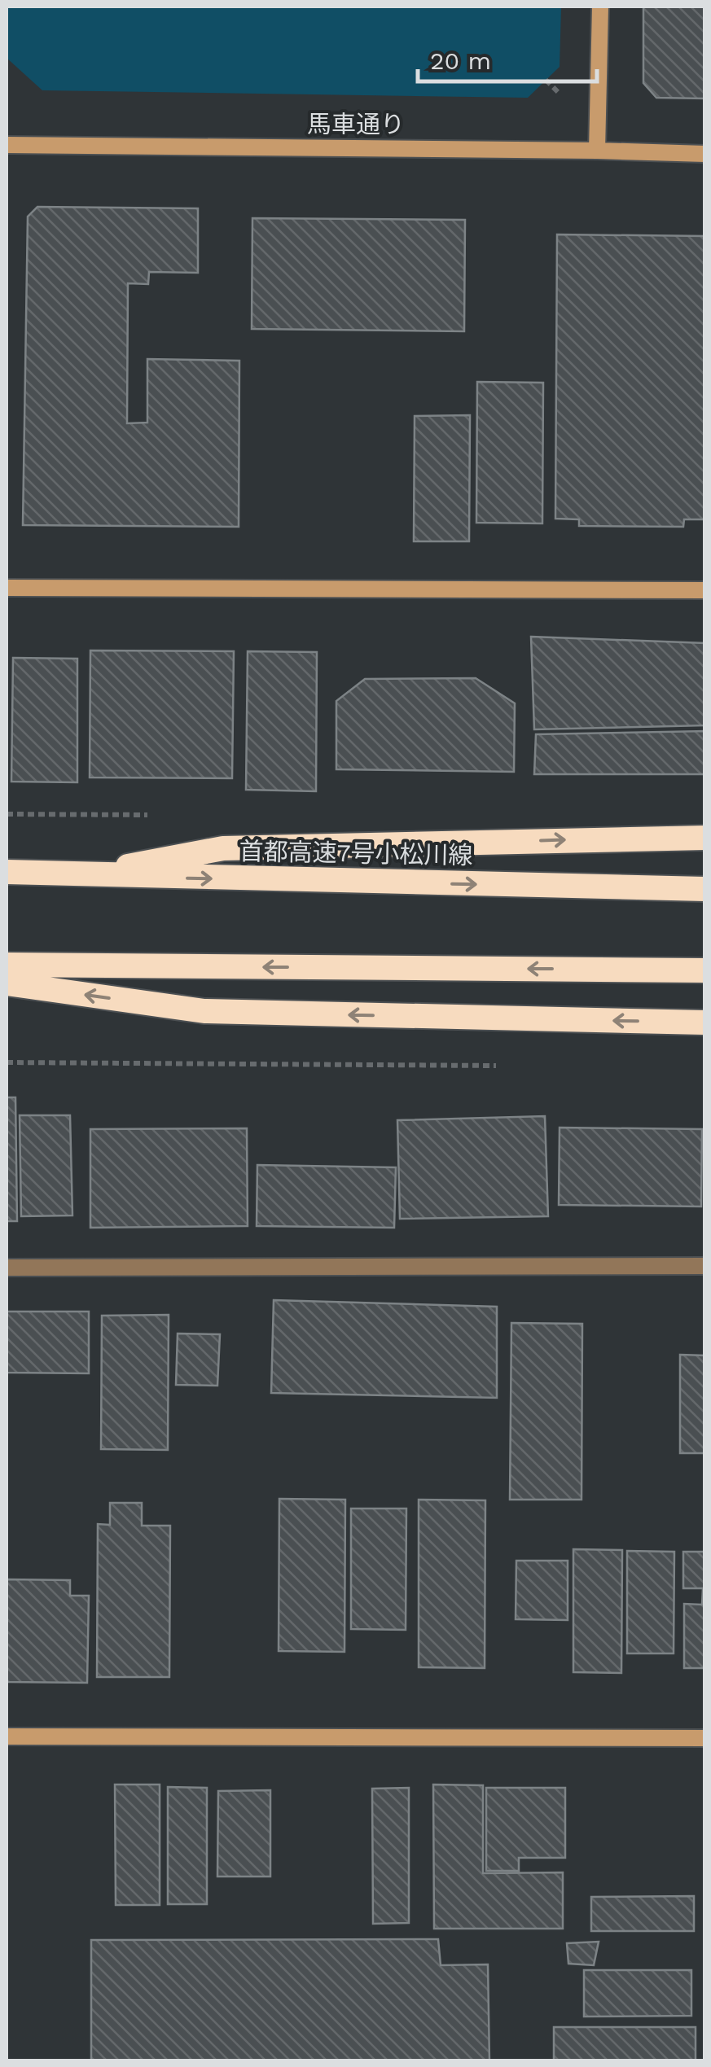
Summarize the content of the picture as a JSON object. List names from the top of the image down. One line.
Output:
{"streets":{"highway":["首都高速7号小松川線"],"street":["馬車通り"]},"scale_bar":"20 m"}
